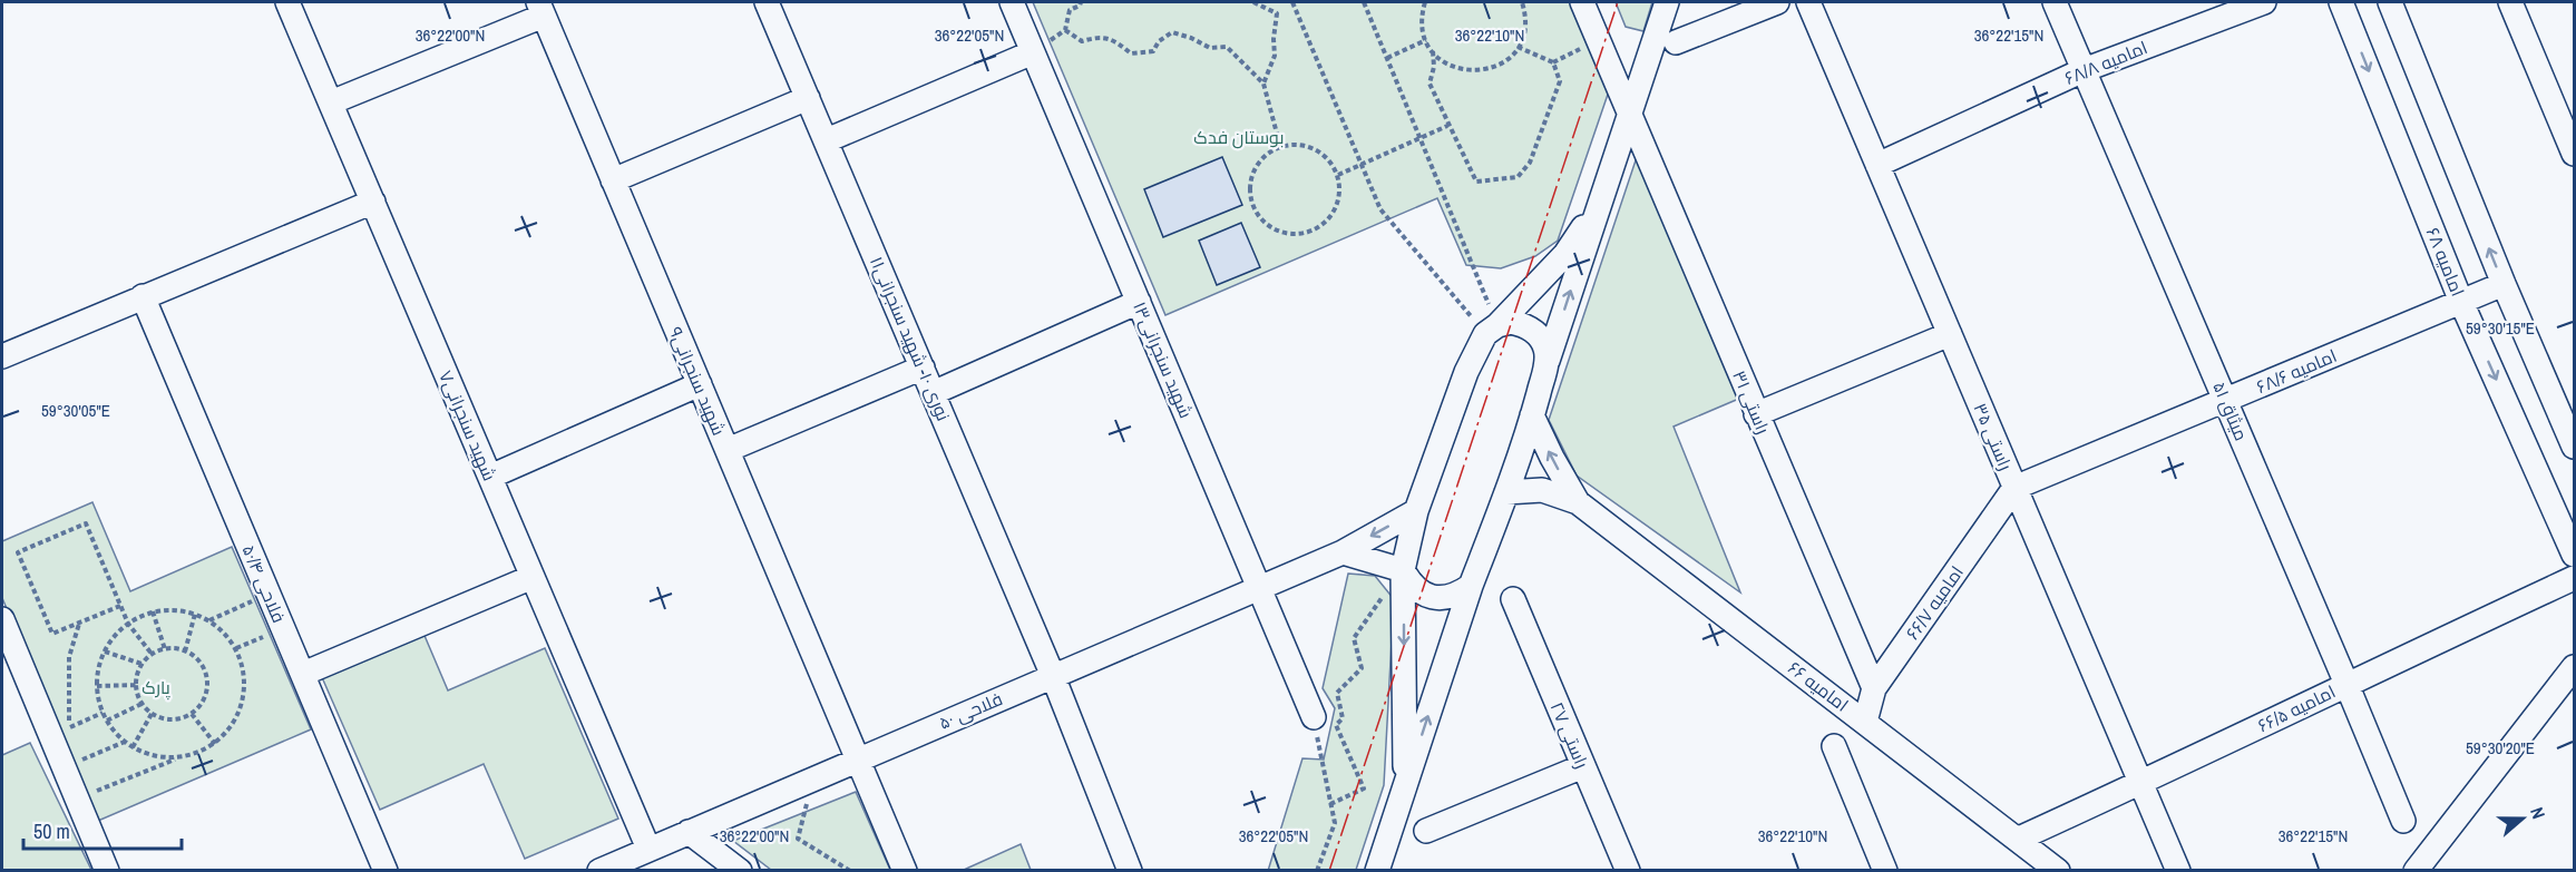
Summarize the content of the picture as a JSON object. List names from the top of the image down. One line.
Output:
{"streets":{"street":["امامیه ۶۸/۸","امامیه ۶۸","نوری ۱۰- شهید سنجرانی۱۱","شهید سنجرانی۱۳","امامیه ۶۸/۶","شهید سنجرانی۹","راستی ۳۱","میثاق ۵۱","شهید سنجرانی۷","راستی ۳۵","فلاحی ۵۰/۴","امامیه ۶۶/۷","امامیه ۶۶","امامیه ۶۶/۵","فلاحی ۵۰","راستی ۲۷"]},"crossings":[["امامیه ۶۸/۸","میثاق ۵۱"],["امامیه ۶۸/۸","راستی ۳۵"],["امامیه ۶۸","امامیه ۶۸/۶"],["نوری ۱۰- شهید سنجرانی۱۱","فلاحی ۵۰"],["شهید سنجرانی۱۳","فلاحی ۵۰"],["امامیه ۶۸/۶","میثاق ۵۱"],["امامیه ۶۸/۶","راستی ۳۵"],["امامیه ۶۸/۶","امامیه ۶۶/۷"],["شهید سنجرانی۹","فلاحی ۵۰"],["راستی ۳۱","امامیه ۶۶/۷"],["میثاق ۵۱","امامیه ۶۶/۵"],["شهید سنجرانی۷","فلاحی ۵۰"],["راستی ۳۵","امامیه ۶۶/۷"],["راستی ۳۵","امامیه ۶۶/۵"],["امامیه ۶۶/۷","امامیه ۶۶"],["امامیه ۶۶","امامیه ۶۶/۵"]],"parks":["بوستان فدک","پارک"],"scale_bar":"50 m","north":"right","coordinates":["36°22'00\"N","36°22'05\"N","36°22'10\"N","36°22'15\"N","59°30'15\"E","59°30'05\"E","59°30'20\"E"]}
